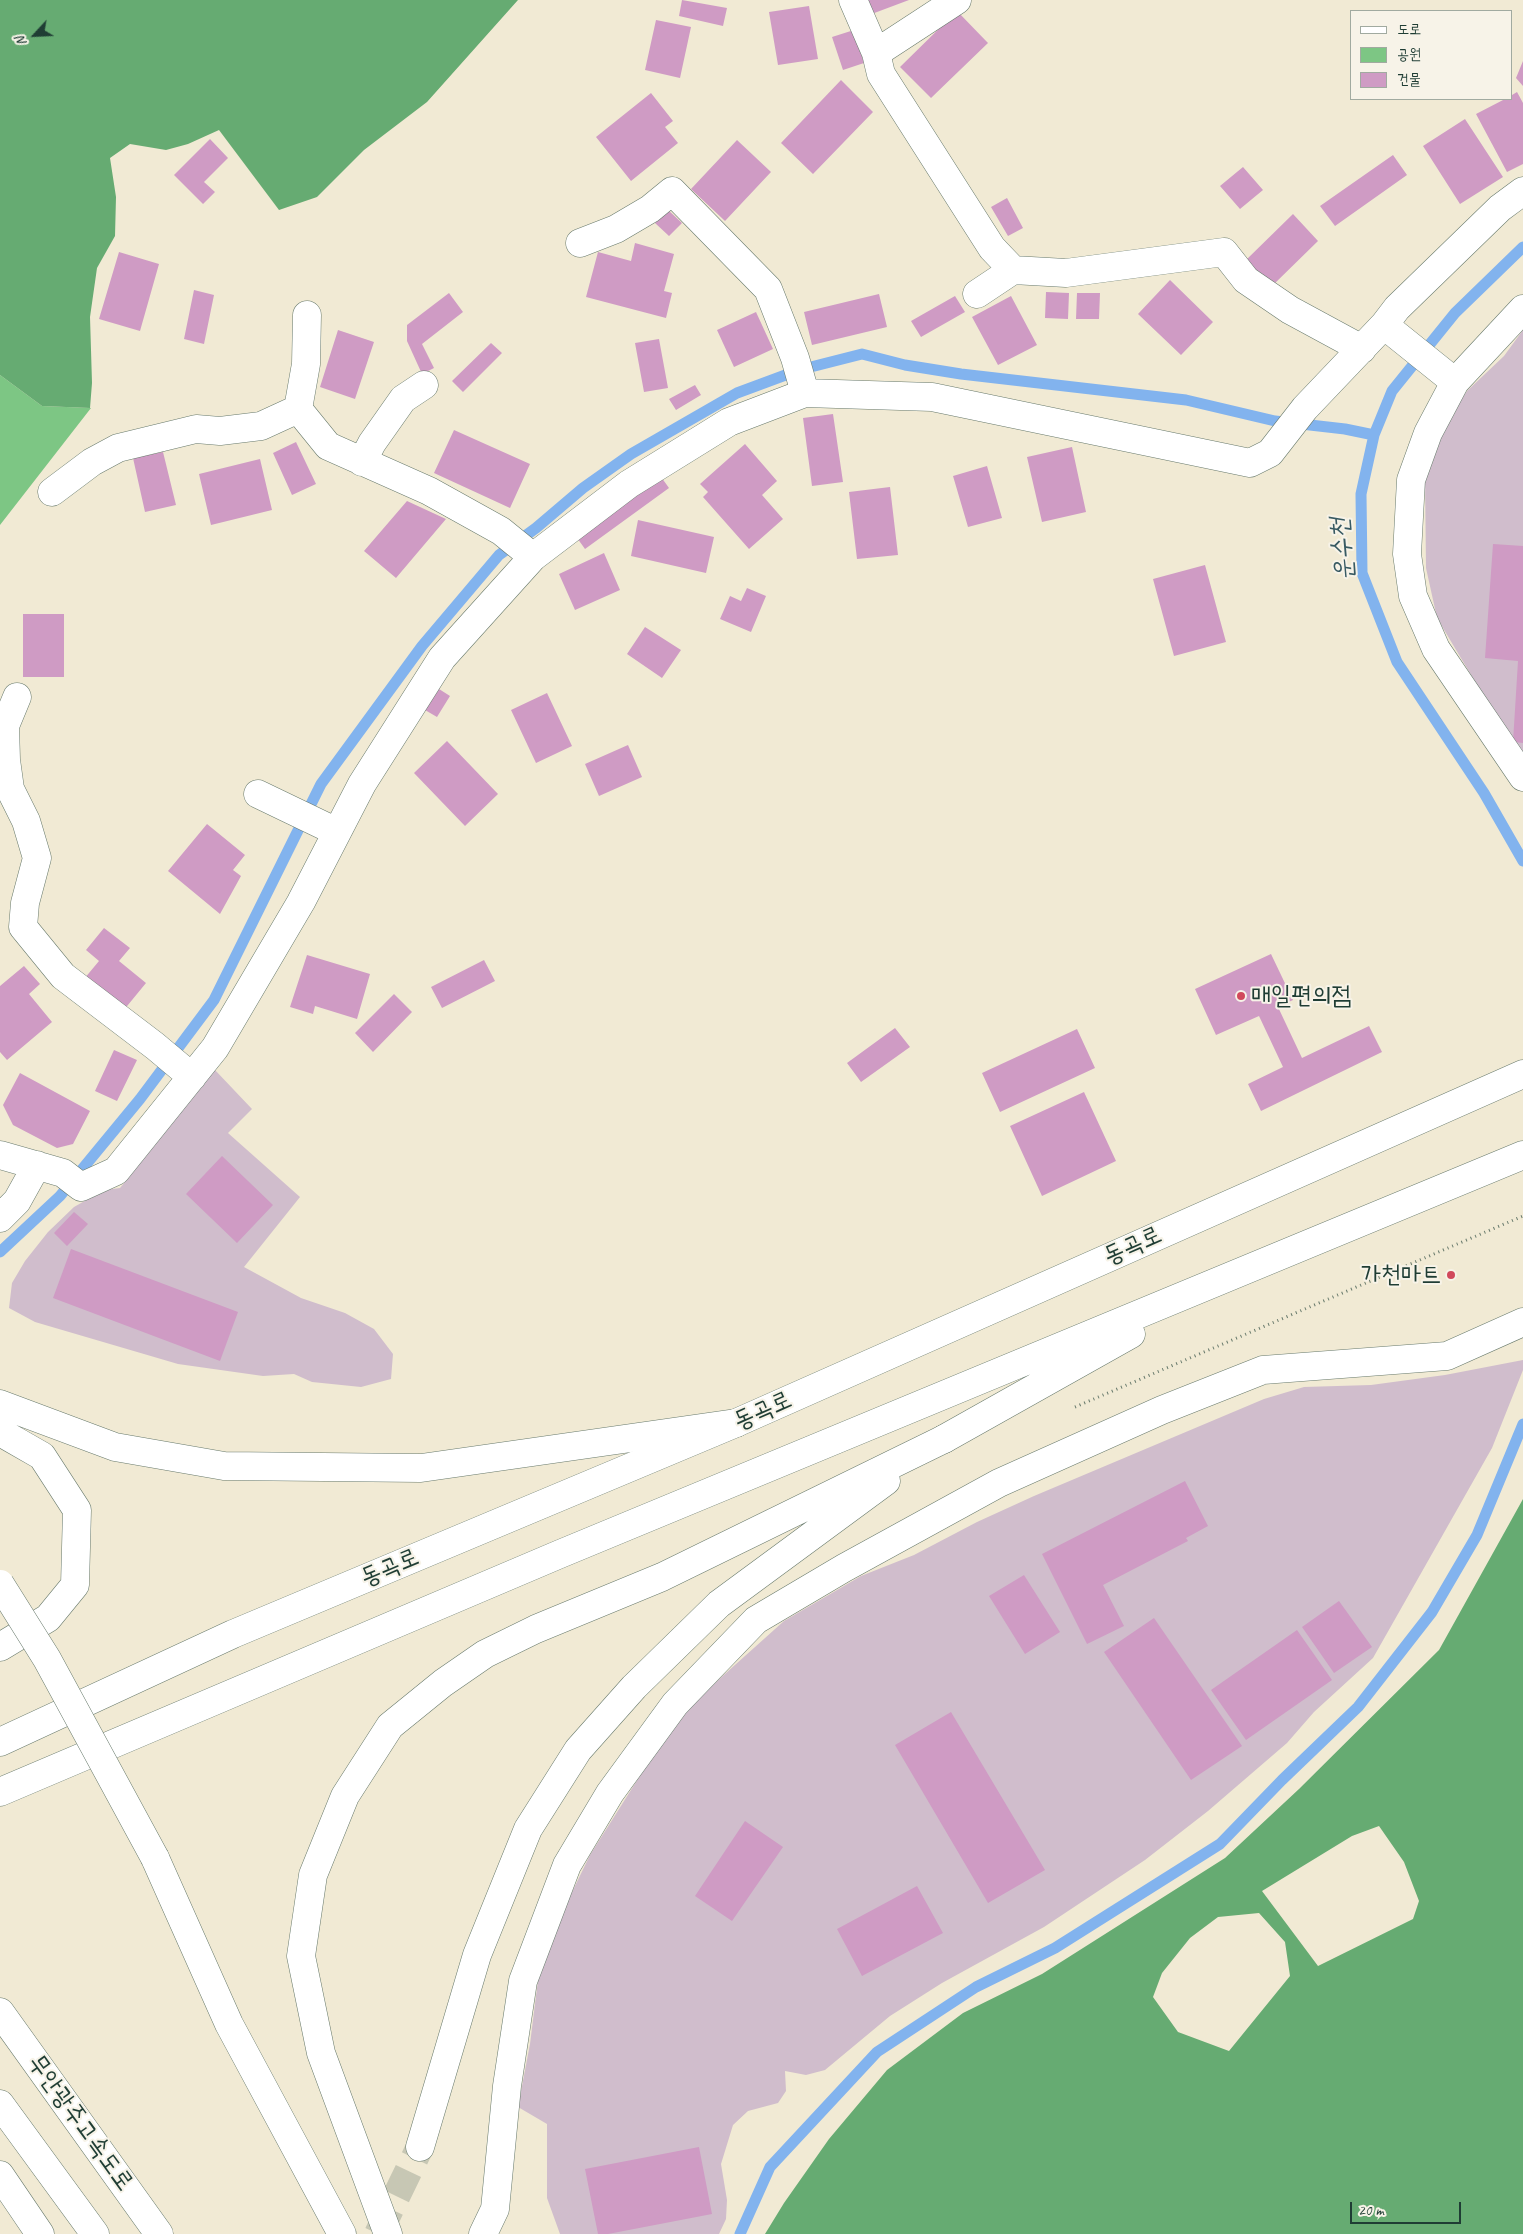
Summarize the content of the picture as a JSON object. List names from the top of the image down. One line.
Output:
{"streets":{"main road":["동곡로","무안광주고속도로"]},"water":["운수천"],"places":["매일편의점","가천마트"],"legend":["도로","공원","건물"],"scale_bar":"20 m","north":"bottom left"}
